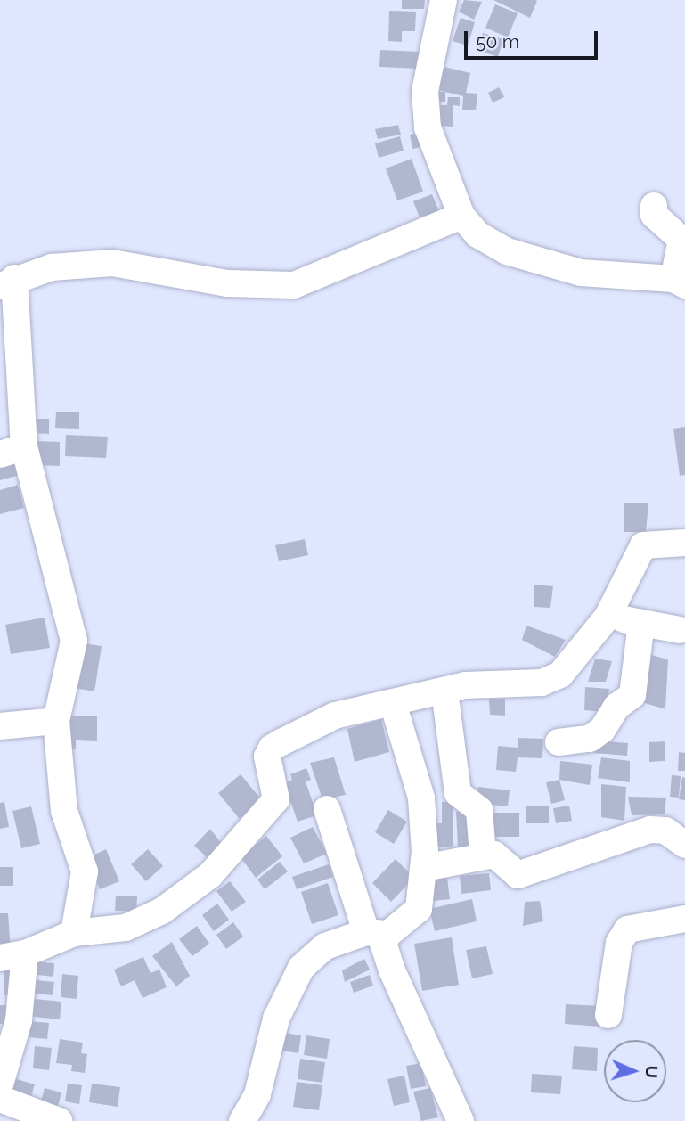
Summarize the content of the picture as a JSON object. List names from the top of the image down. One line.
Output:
{"scale_bar":"50 m","north":"right"}
